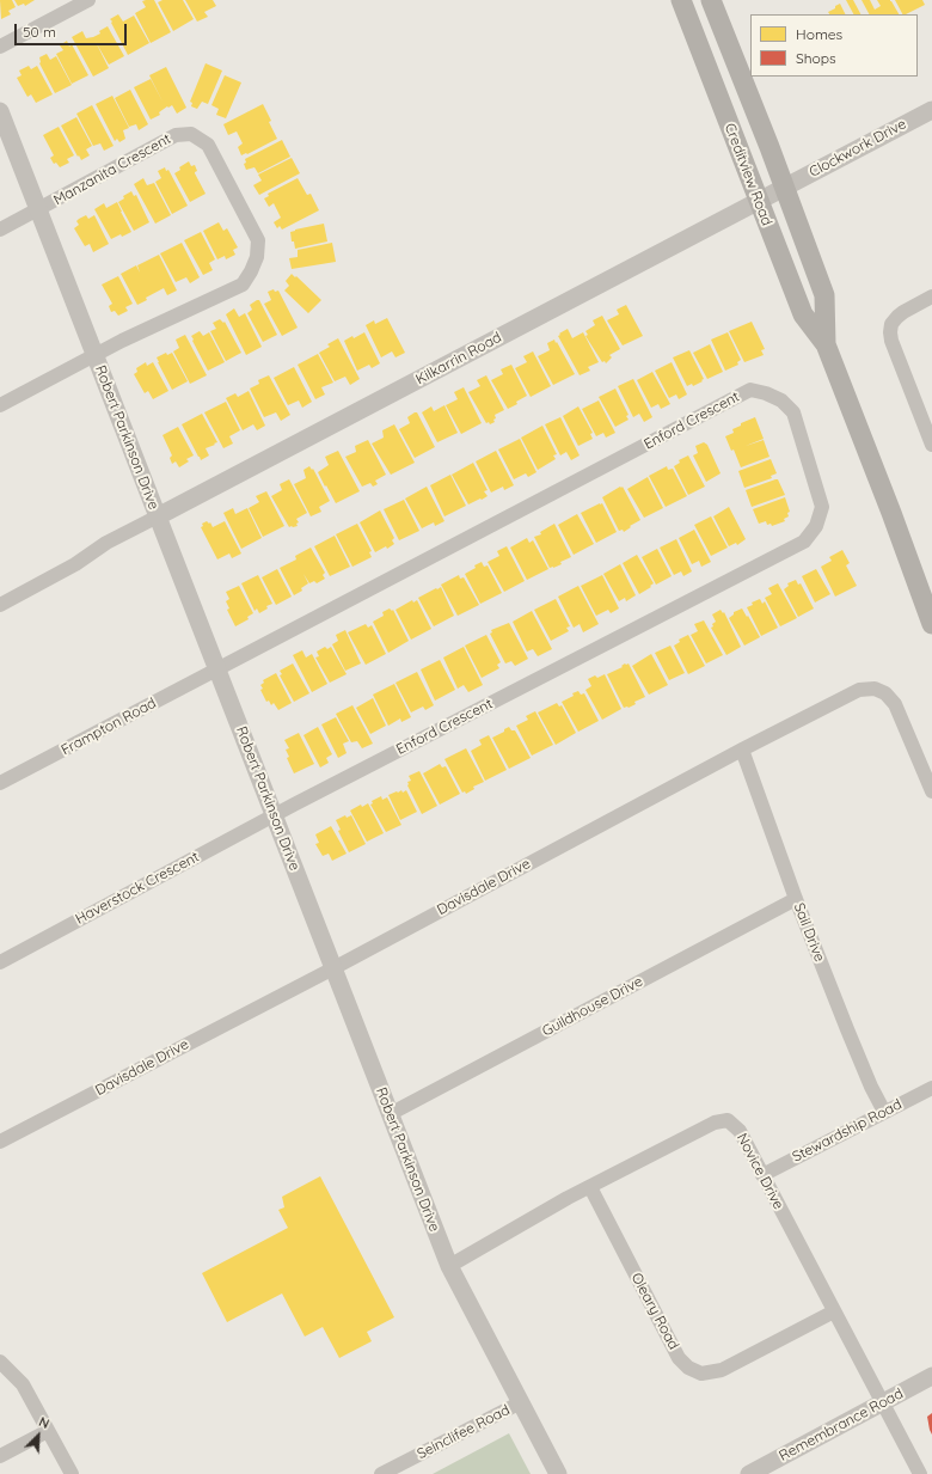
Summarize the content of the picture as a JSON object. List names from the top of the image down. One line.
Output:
{"streets":{"main road":["Creditview Road"],"street":["Clockwork Drive","Manzanita Crescent","Kilkarrin Road","Enford Crescent","Robert Parkinson Drive","Frampton Road","Davisdale Drive","Haverstock Crescent","Sail Drive","Guildhouse Drive","Stewardship Road","Novice Drive","Oleary Road","Remembrance Road","Seinclifee Road"]},"crossings":[["Clockwork Drive","Creditview Road"],["Clockwork Drive","Kilkarrin Road"],["Manzanita Crescent","Robert Parkinson Drive"],["Creditview Road","Kilkarrin Road"],["Kilkarrin Road","Robert Parkinson Drive"],["Enford Crescent","Robert Parkinson Drive"],["Enford Crescent","Frampton Road"],["Enford Crescent","Haverstock Crescent"],["Robert Parkinson Drive","Frampton Road"],["Robert Parkinson Drive","Davisdale Drive"],["Robert Parkinson Drive","Haverstock Crescent"],["Robert Parkinson Drive","Guildhouse Drive"],["Robert Parkinson Drive","Novice Drive"],["Robert Parkinson Drive","Seinclifee Road"],["Davisdale Drive","Sail Drive"],["Sail Drive","Guildhouse Drive"],["Sail Drive","Stewardship Road"],["Stewardship Road","Novice Drive"],["Novice Drive","Oleary Road"],["Novice Drive","Remembrance Road"]],"legend":["Homes","Shops"],"scale_bar":"50 m","north":"top right"}
